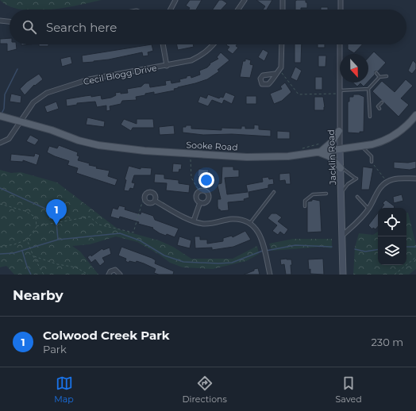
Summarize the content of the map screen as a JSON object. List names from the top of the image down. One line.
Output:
{"streets":{"main road":["Sooke Road","Jacklin Road"],"street":["Cecil Blogg Drive"]},"crossings":[["Cecil Blogg Drive","Sooke Road"],["Sooke Road","Jacklin Road"]],"north":"bottom","page":{"search":"Search here","pins":"1","heading":"Nearby","list":[{"mark":"1","name":"Colwood Creek Park","note":"Park","value":"230 m"}],"nav":["Map","Directions","Saved"]}}
